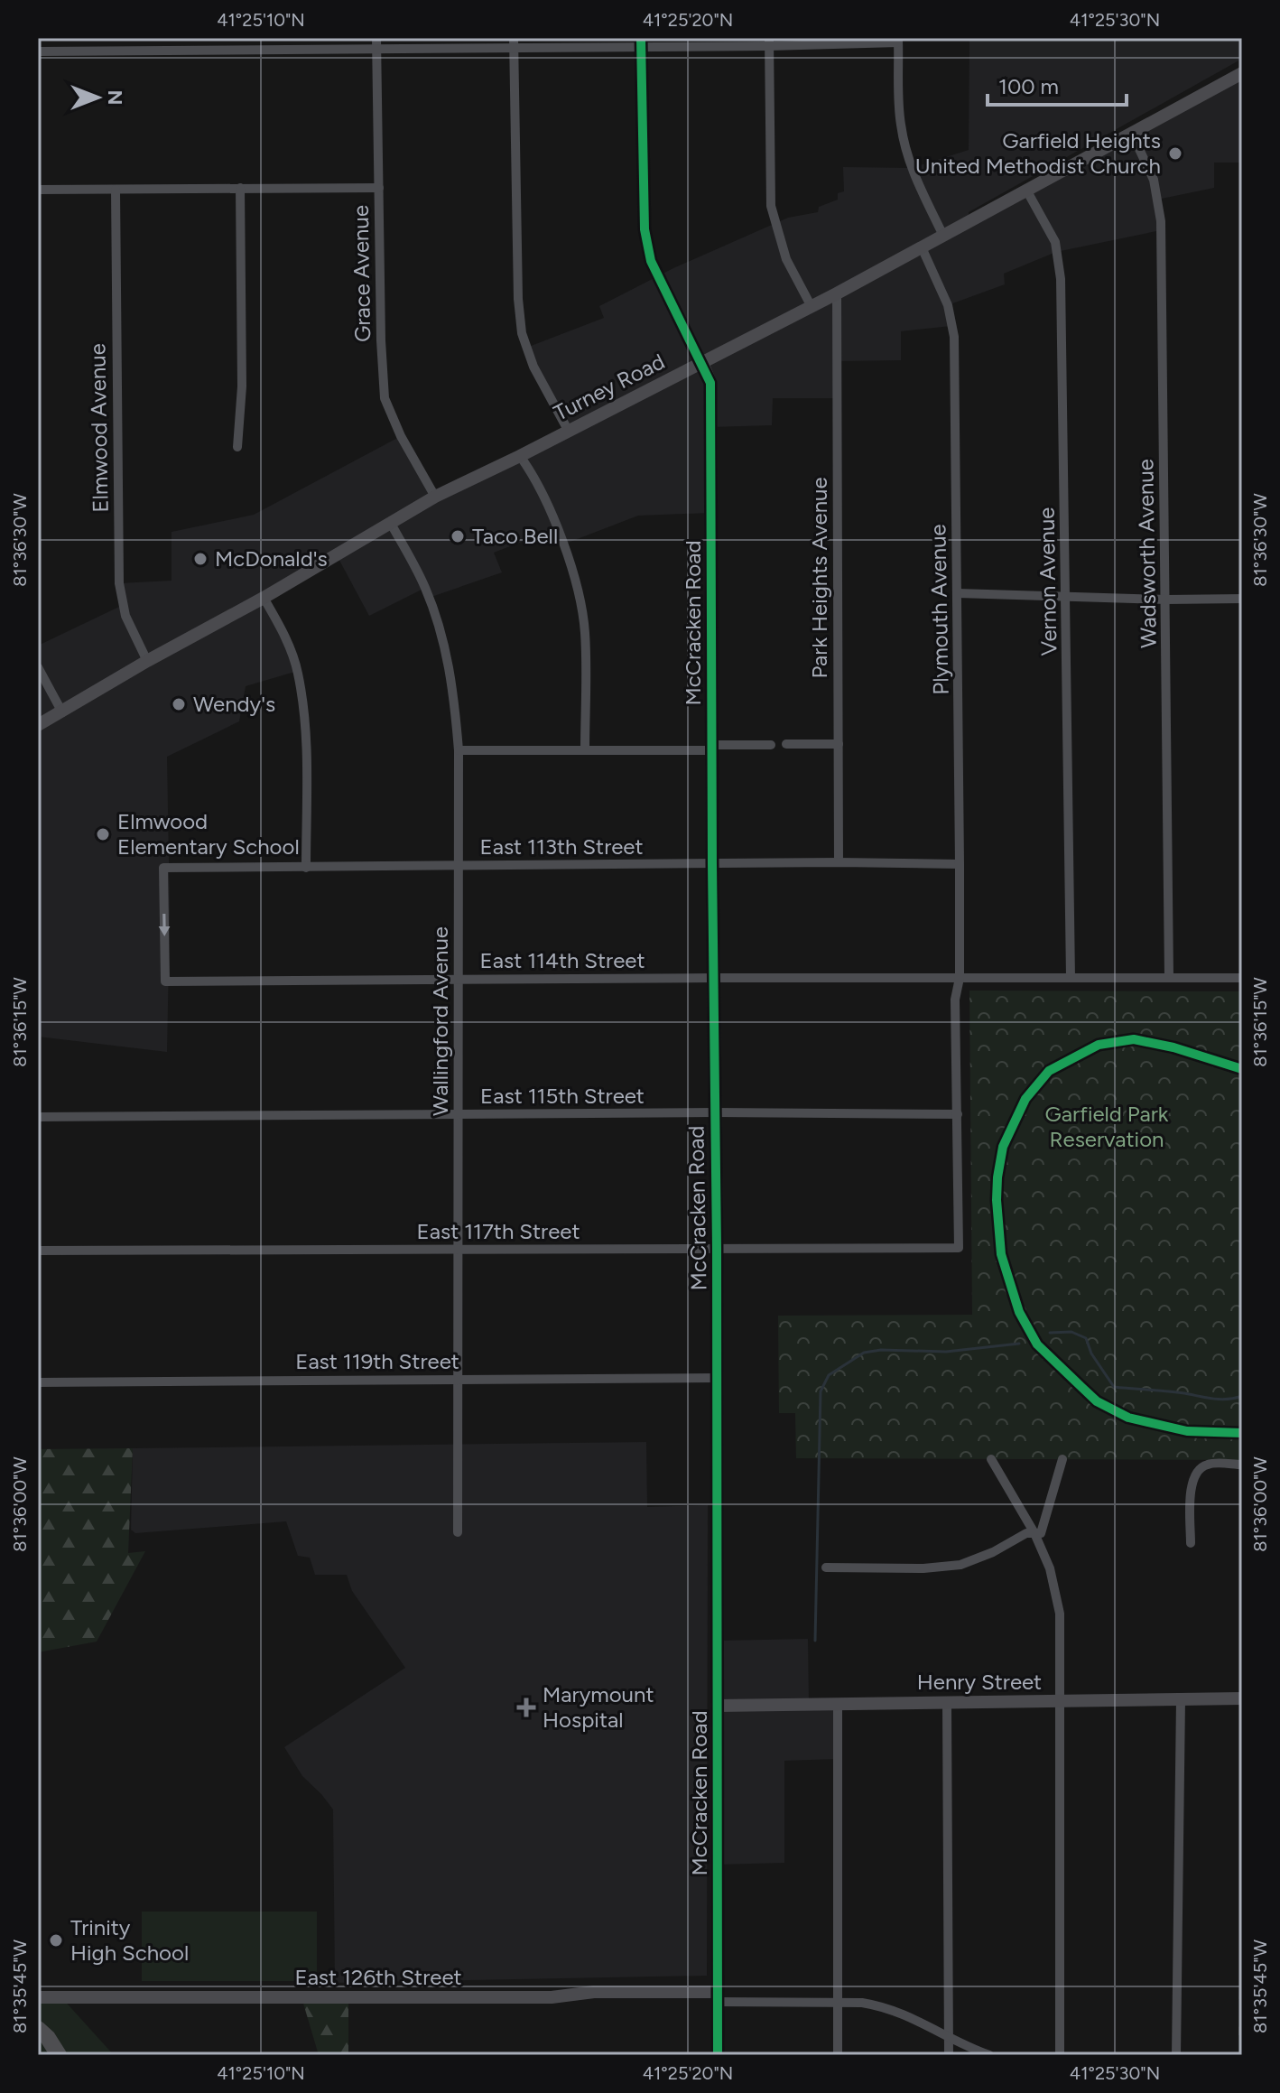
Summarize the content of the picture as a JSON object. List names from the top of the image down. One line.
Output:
{"streets":{"street":["Grace Avenue","Turney Road","Elmwood Avenue","Wadsworth Avenue","Park Heights Avenue","Vernon Avenue","Plymouth Avenue","McCracken Road","East 113th Street","East 114th Street","Wallingford Avenue","East 115th Street","East 117th Street","East 119th Street","Henry Street","East 126th Street"]},"crossings":[["Grace Avenue","Turney Road"],["Turney Road","Elmwood Avenue"],["Turney Road","Wadsworth Avenue"],["Turney Road","Park Heights Avenue"],["Turney Road","Vernon Avenue"],["Turney Road","Plymouth Avenue"],["Turney Road","McCracken Road"],["Turney Road","Wallingford Avenue"],["Wadsworth Avenue","East 114th Street"],["Park Heights Avenue","East 113th Street"],["Vernon Avenue","East 114th Street"],["Plymouth Avenue","East 113th Street"],["Plymouth Avenue","East 114th Street"],["Plymouth Avenue","East 115th Street"],["Plymouth Avenue","East 117th Street"],["McCracken Road","East 113th Street"],["McCracken Road","East 114th Street"],["McCracken Road","East 115th Street"],["McCracken Road","East 117th Street"],["McCracken Road","East 119th Street"],["McCracken Road","Henry Street"],["McCracken Road","East 126th Street"],["East 113th Street","East 114th Street"],["East 113th Street","Wallingford Avenue"],["East 114th Street","Wallingford Avenue"],["Wallingford Avenue","East 115th Street"],["Wallingford Avenue","East 117th Street"],["Wallingford Avenue","East 119th Street"]],"parks":["Garfield Park Reservation"],"places":{"other":["Garfield Heights United Methodist Church","Taco Bell","McDonald's","Wendy's","Elmwood Elementary School","Trinity High School"],"health":["Marymount Hospital"]},"scale_bar":"100 m","north":"right","coordinates":["41°25'10\"N","41°25'20\"N","41°25'30\"N","81°36'30\"W","81°36'15\"W","81°36'00\"W","81°35'45\"W"]}
